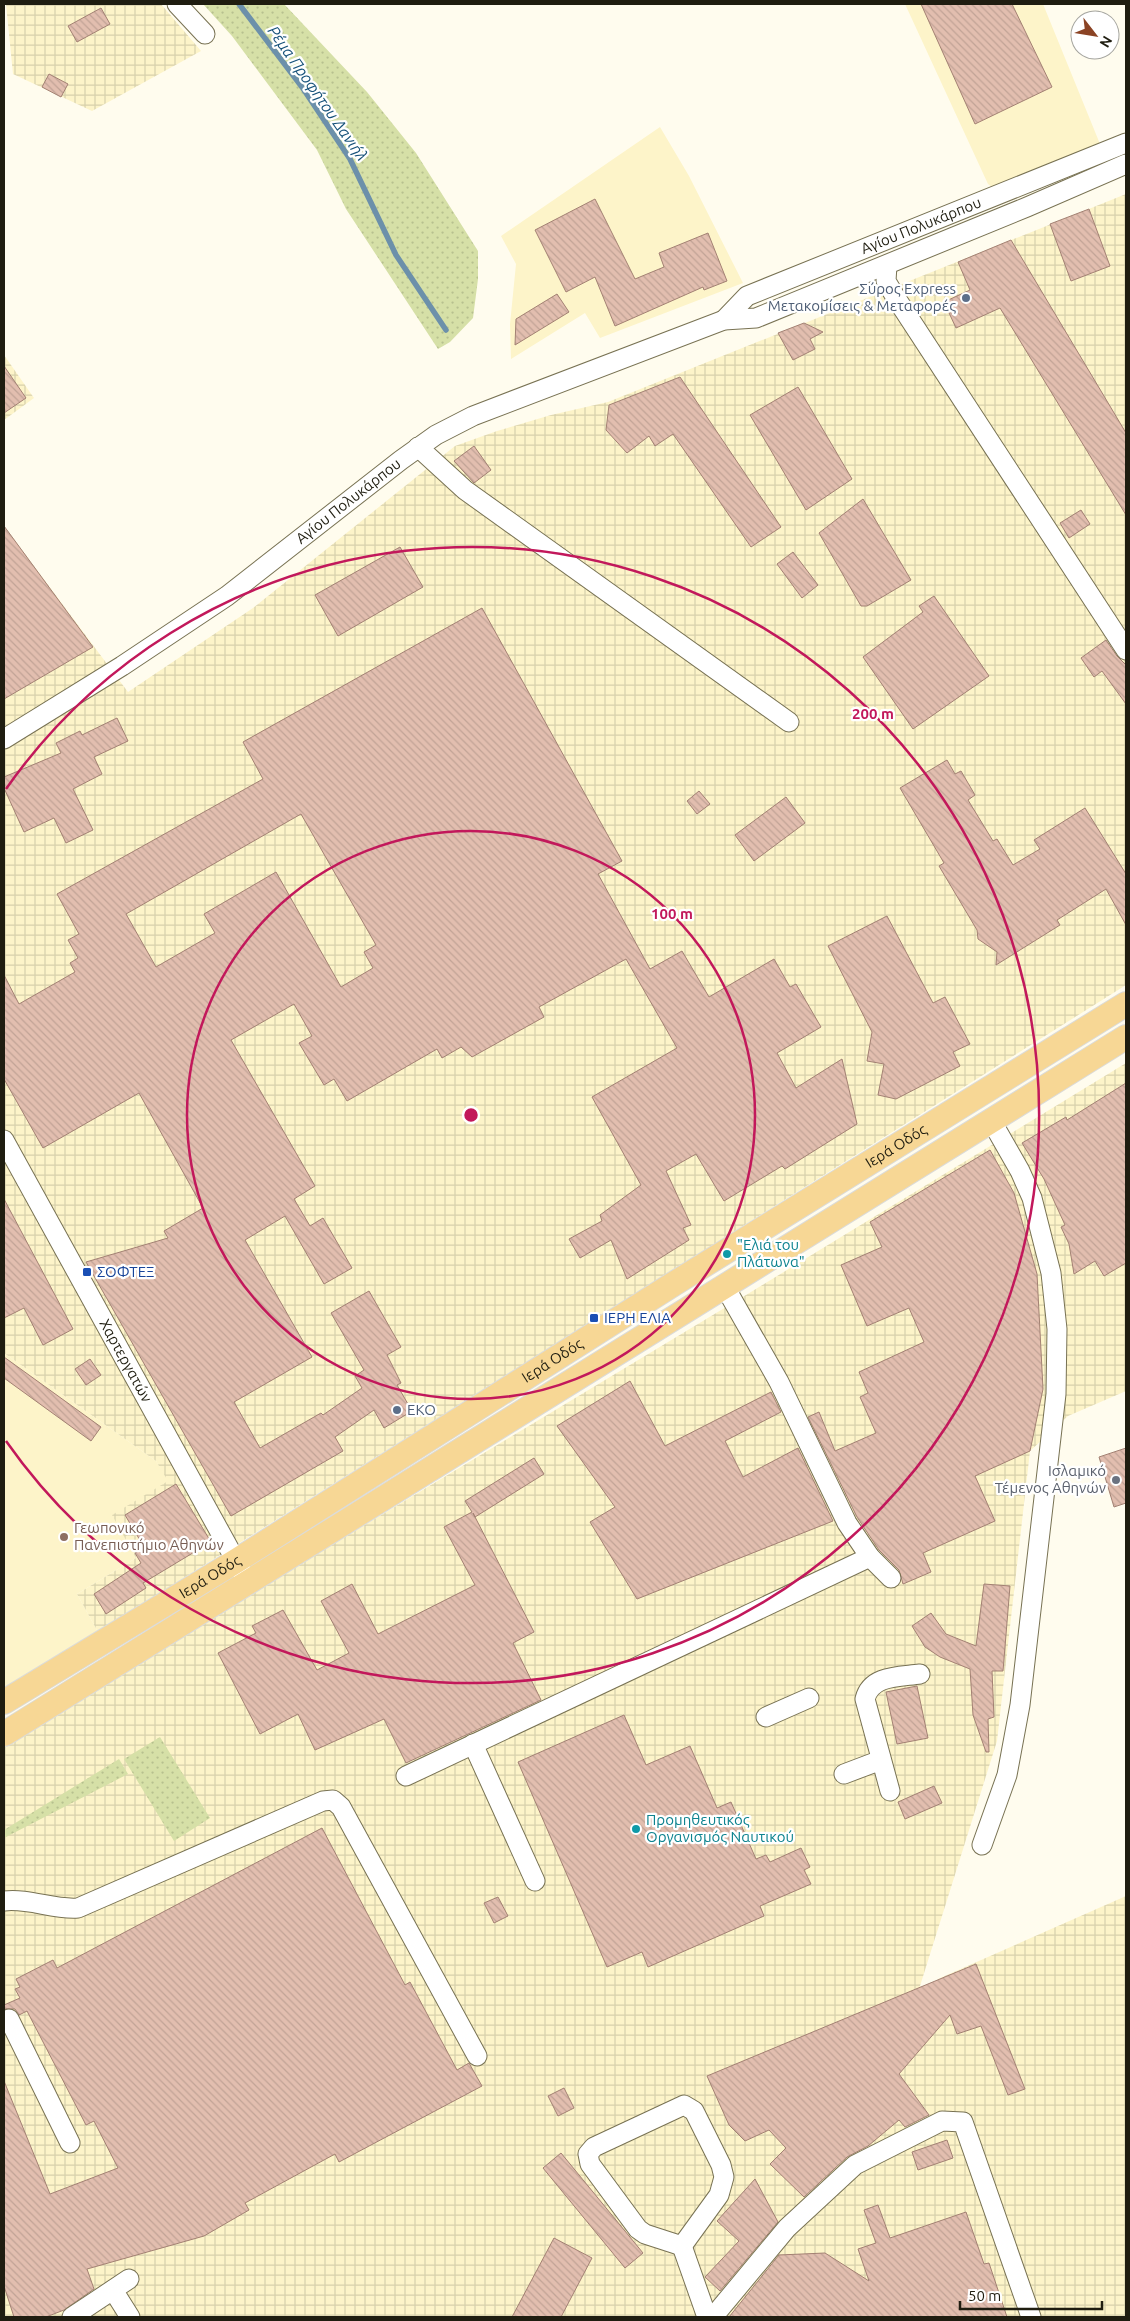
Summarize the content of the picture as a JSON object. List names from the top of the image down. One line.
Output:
{"streets":{"main road":["Ιερά Οδός"],"street":["Αγίου Πολυκάρπου","Χαρτεργατών"]},"crossings":[["Ιερά Οδός","Χαρτεργατών"]],"water":["Ρέμα Προφήτου Δανιήλ"],"places":{"other":["Σύρος Express Μετακομίσεις & Μεταφορές","\"Ελιά του Πλάτωνα\"","EKO","Ισλαμικό Τέμενος Αθηνών","Γεωπονικό Πανεπιστήμιο Αθηνών","Προμηθευτικός Οργανισμός Ναυτικού"],"transit":["ΣΟΦΤΕΞ","ΙΕΡΗ ΕΛΙΑ"]},"scale_bar":"50 m","north":"bottom right","rings":["200 m","100 m"]}
